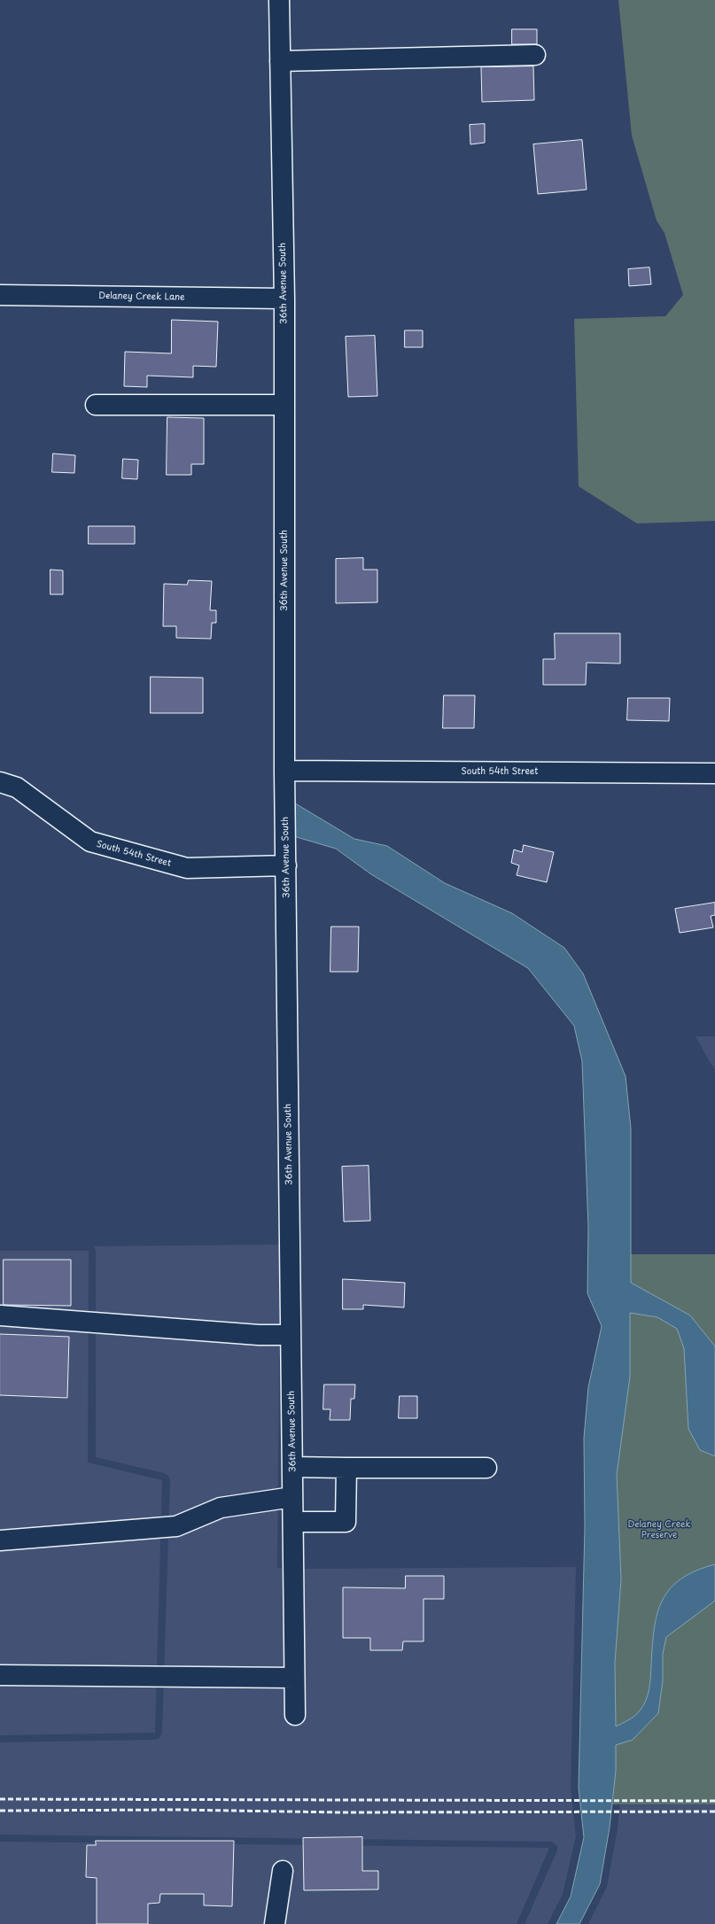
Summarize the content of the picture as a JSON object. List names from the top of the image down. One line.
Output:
{"streets":{"street":["36th Avenue South","Delaney Creek Lane","South 54th Street"]},"crossings":[["36th Avenue South","Delaney Creek Lane"],["36th Avenue South","South 54th Street"]],"parks":["Delaney Creek Preserve"]}
